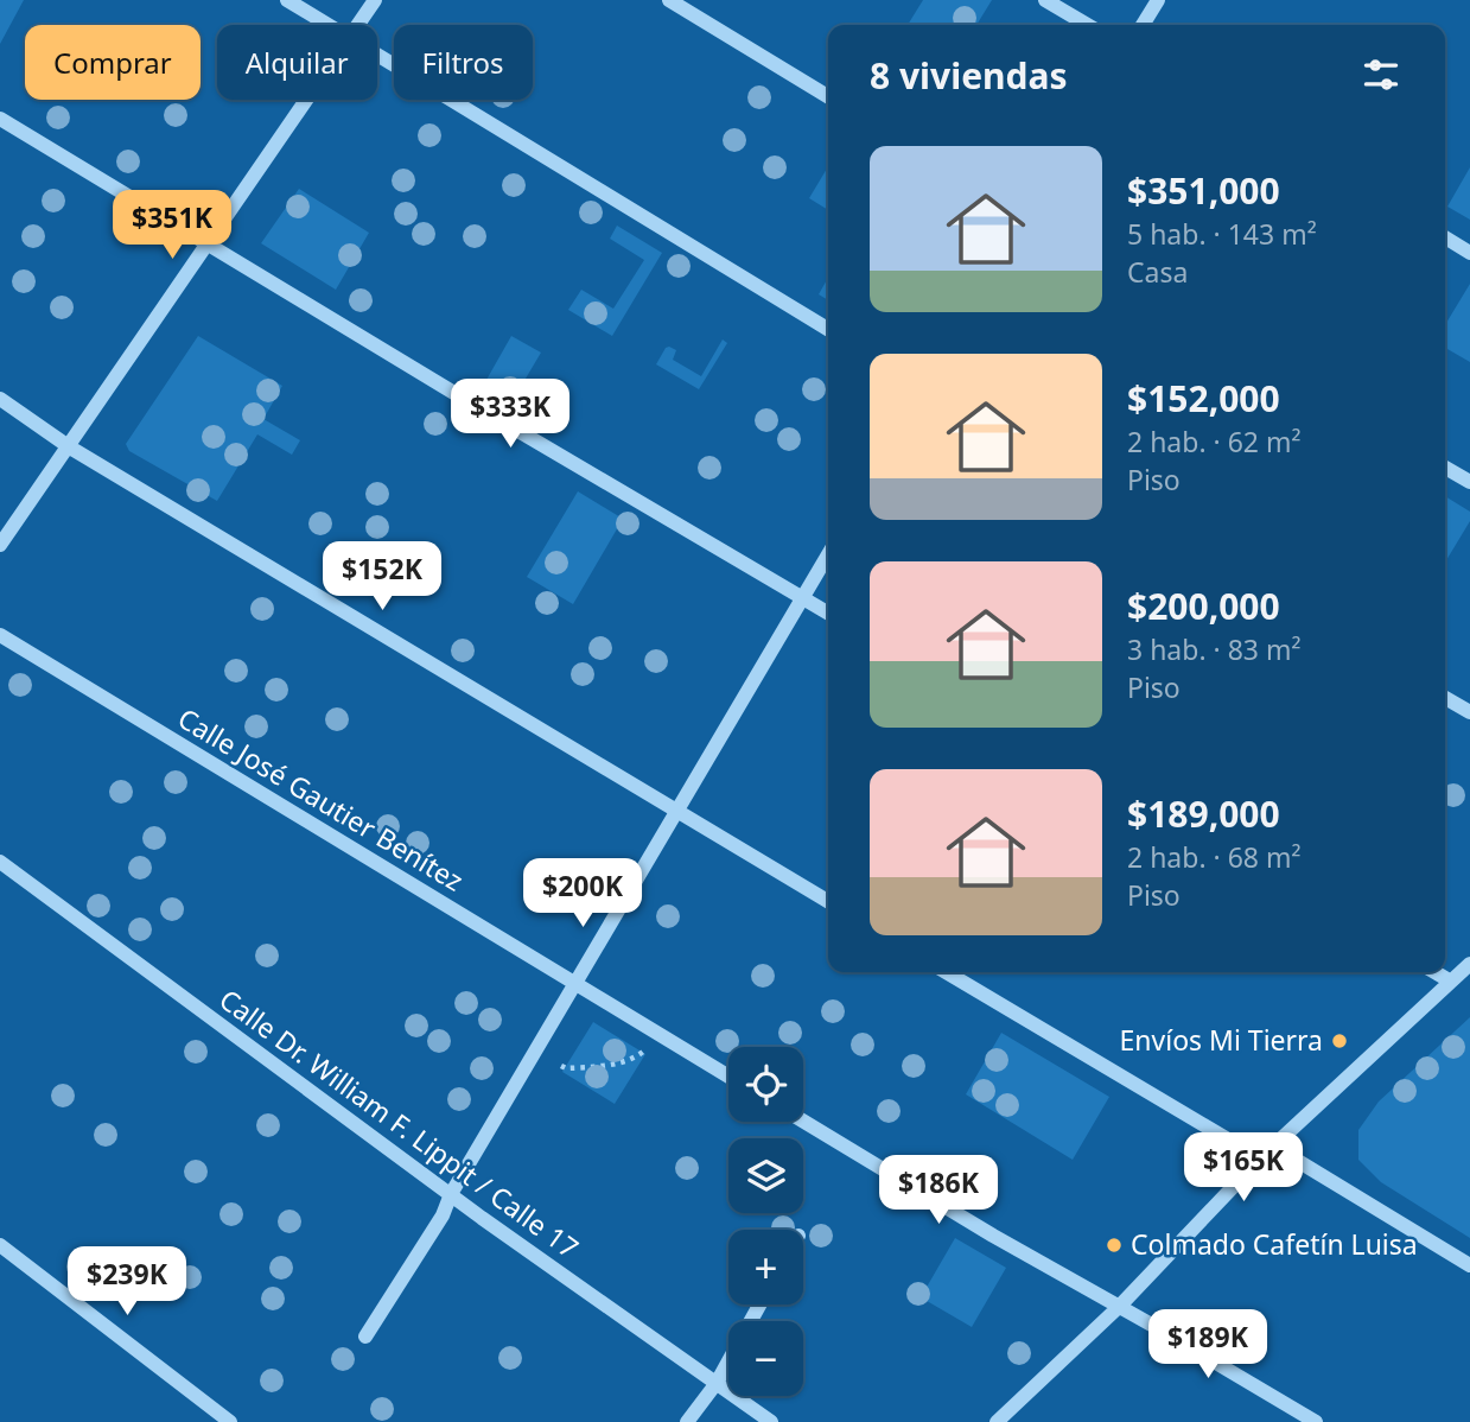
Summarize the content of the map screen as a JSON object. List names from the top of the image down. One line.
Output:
{"streets":{"street":["Calle José Gautier Benítez","Calle Dr. William F. Lippit / Calle 17"]},"places":["Envíos Mi Tierra","Colmado Cafetín Luisa"],"page":{"chip":["Comprar","Alquilar","Filtros"],"heading":"8 viviendas","list":[{"name":"$351,000","note":"5 hab. · 143 m² · Casa"},{"name":"$152,000","note":"2 hab. · 62 m² · Piso"},{"name":"$200,000","note":"3 hab. · 83 m² · Piso"},{"name":"$189,000","note":"2 hab. · 68 m² · Piso"}],"price":["$351K","$333K","$152K","$200K","$165K","$186K","$239K","$189K"],"map_buttons":["+","−"]}}
